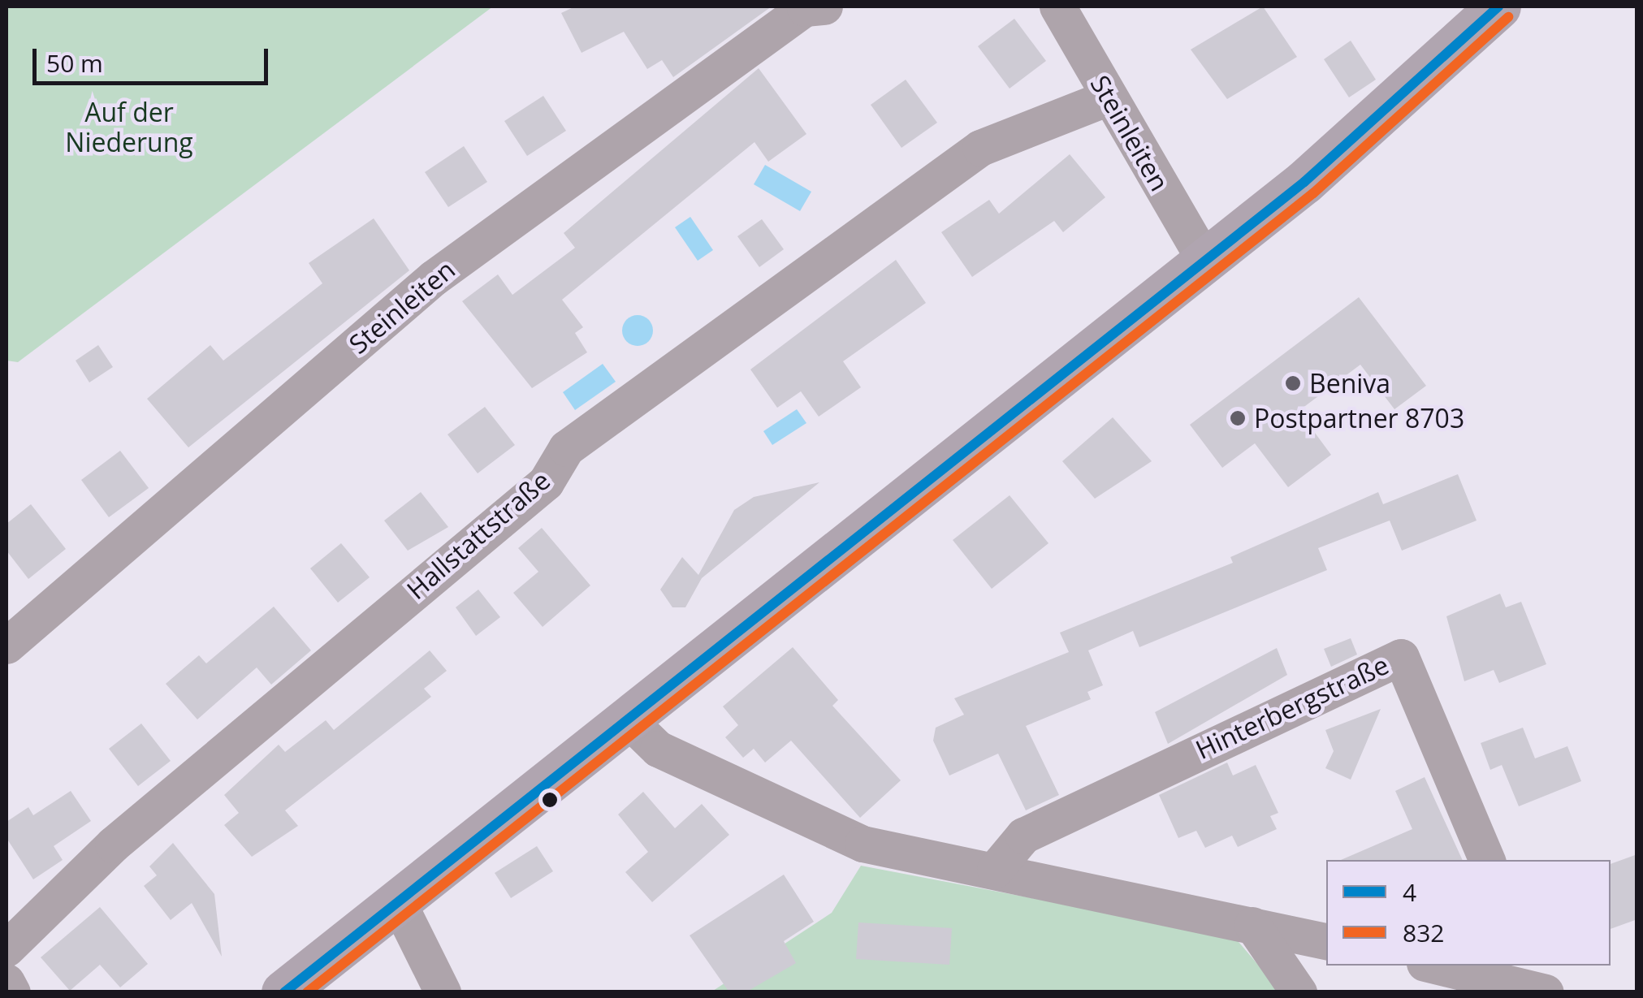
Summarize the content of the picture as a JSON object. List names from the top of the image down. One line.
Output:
{"streets":{"street":["Steinleiten","Hallstattstraße","Hinterbergstraße"]},"crossings":[["Steinleiten","Hallstattstraße"]],"parks":["Auf der Niederung"],"places":["Beniva","Postpartner 8703"],"lines":["transit line 4","transit line 832"],"legend":["4","832"],"scale_bar":"50 m"}
